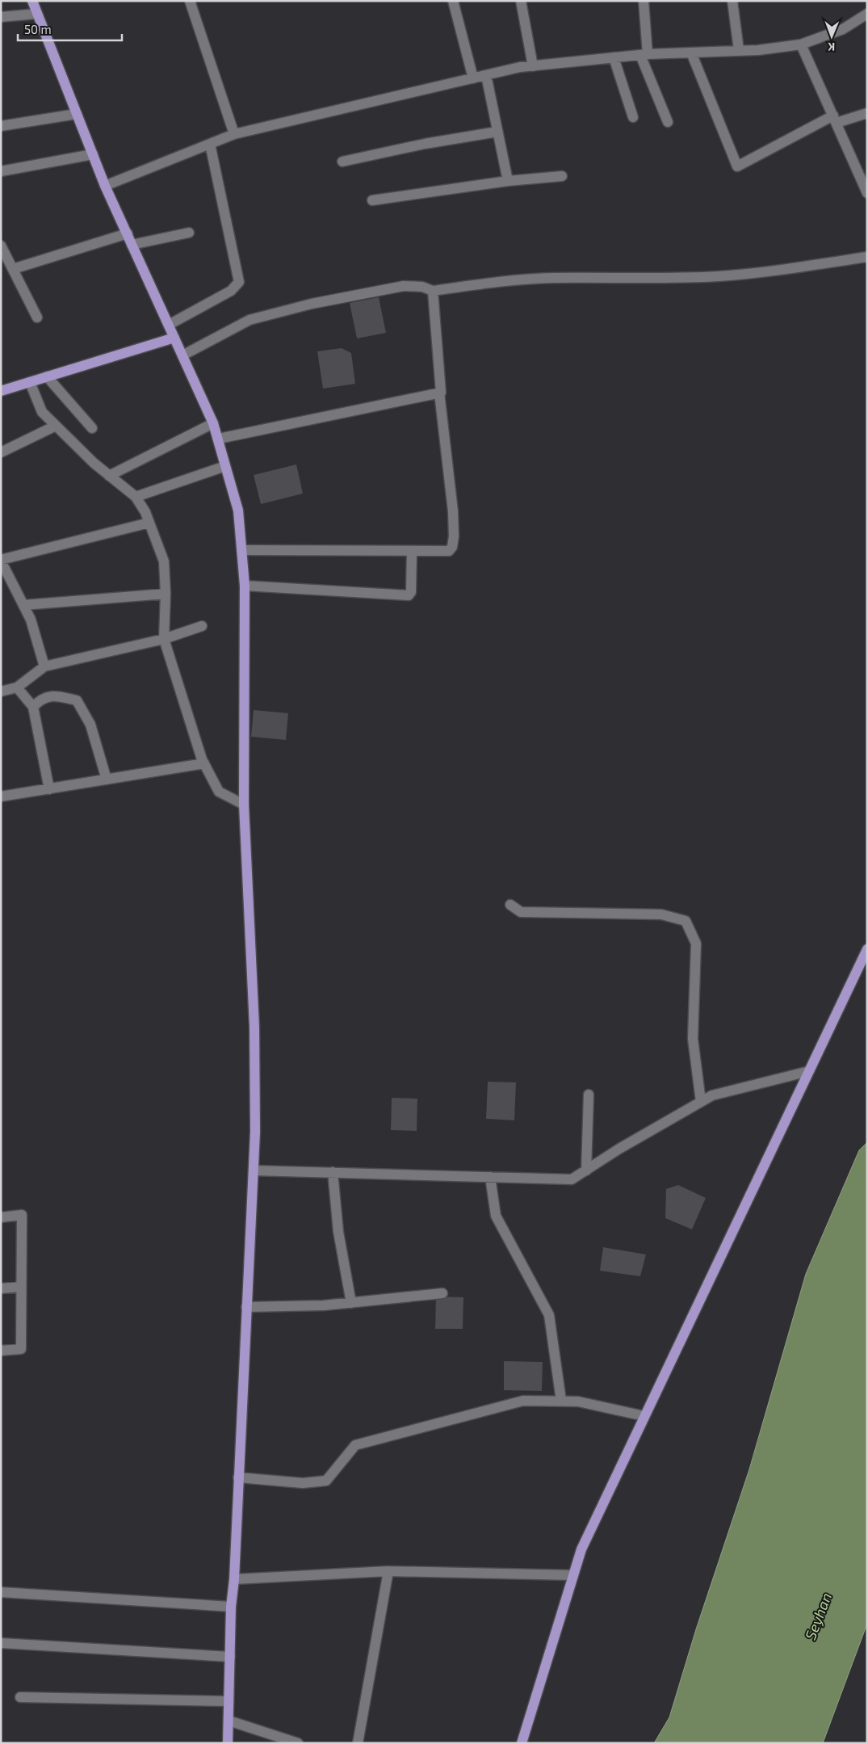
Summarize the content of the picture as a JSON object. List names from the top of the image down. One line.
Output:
{"water":["Seyhan"],"scale_bar":"50 m","north":"bottom"}
